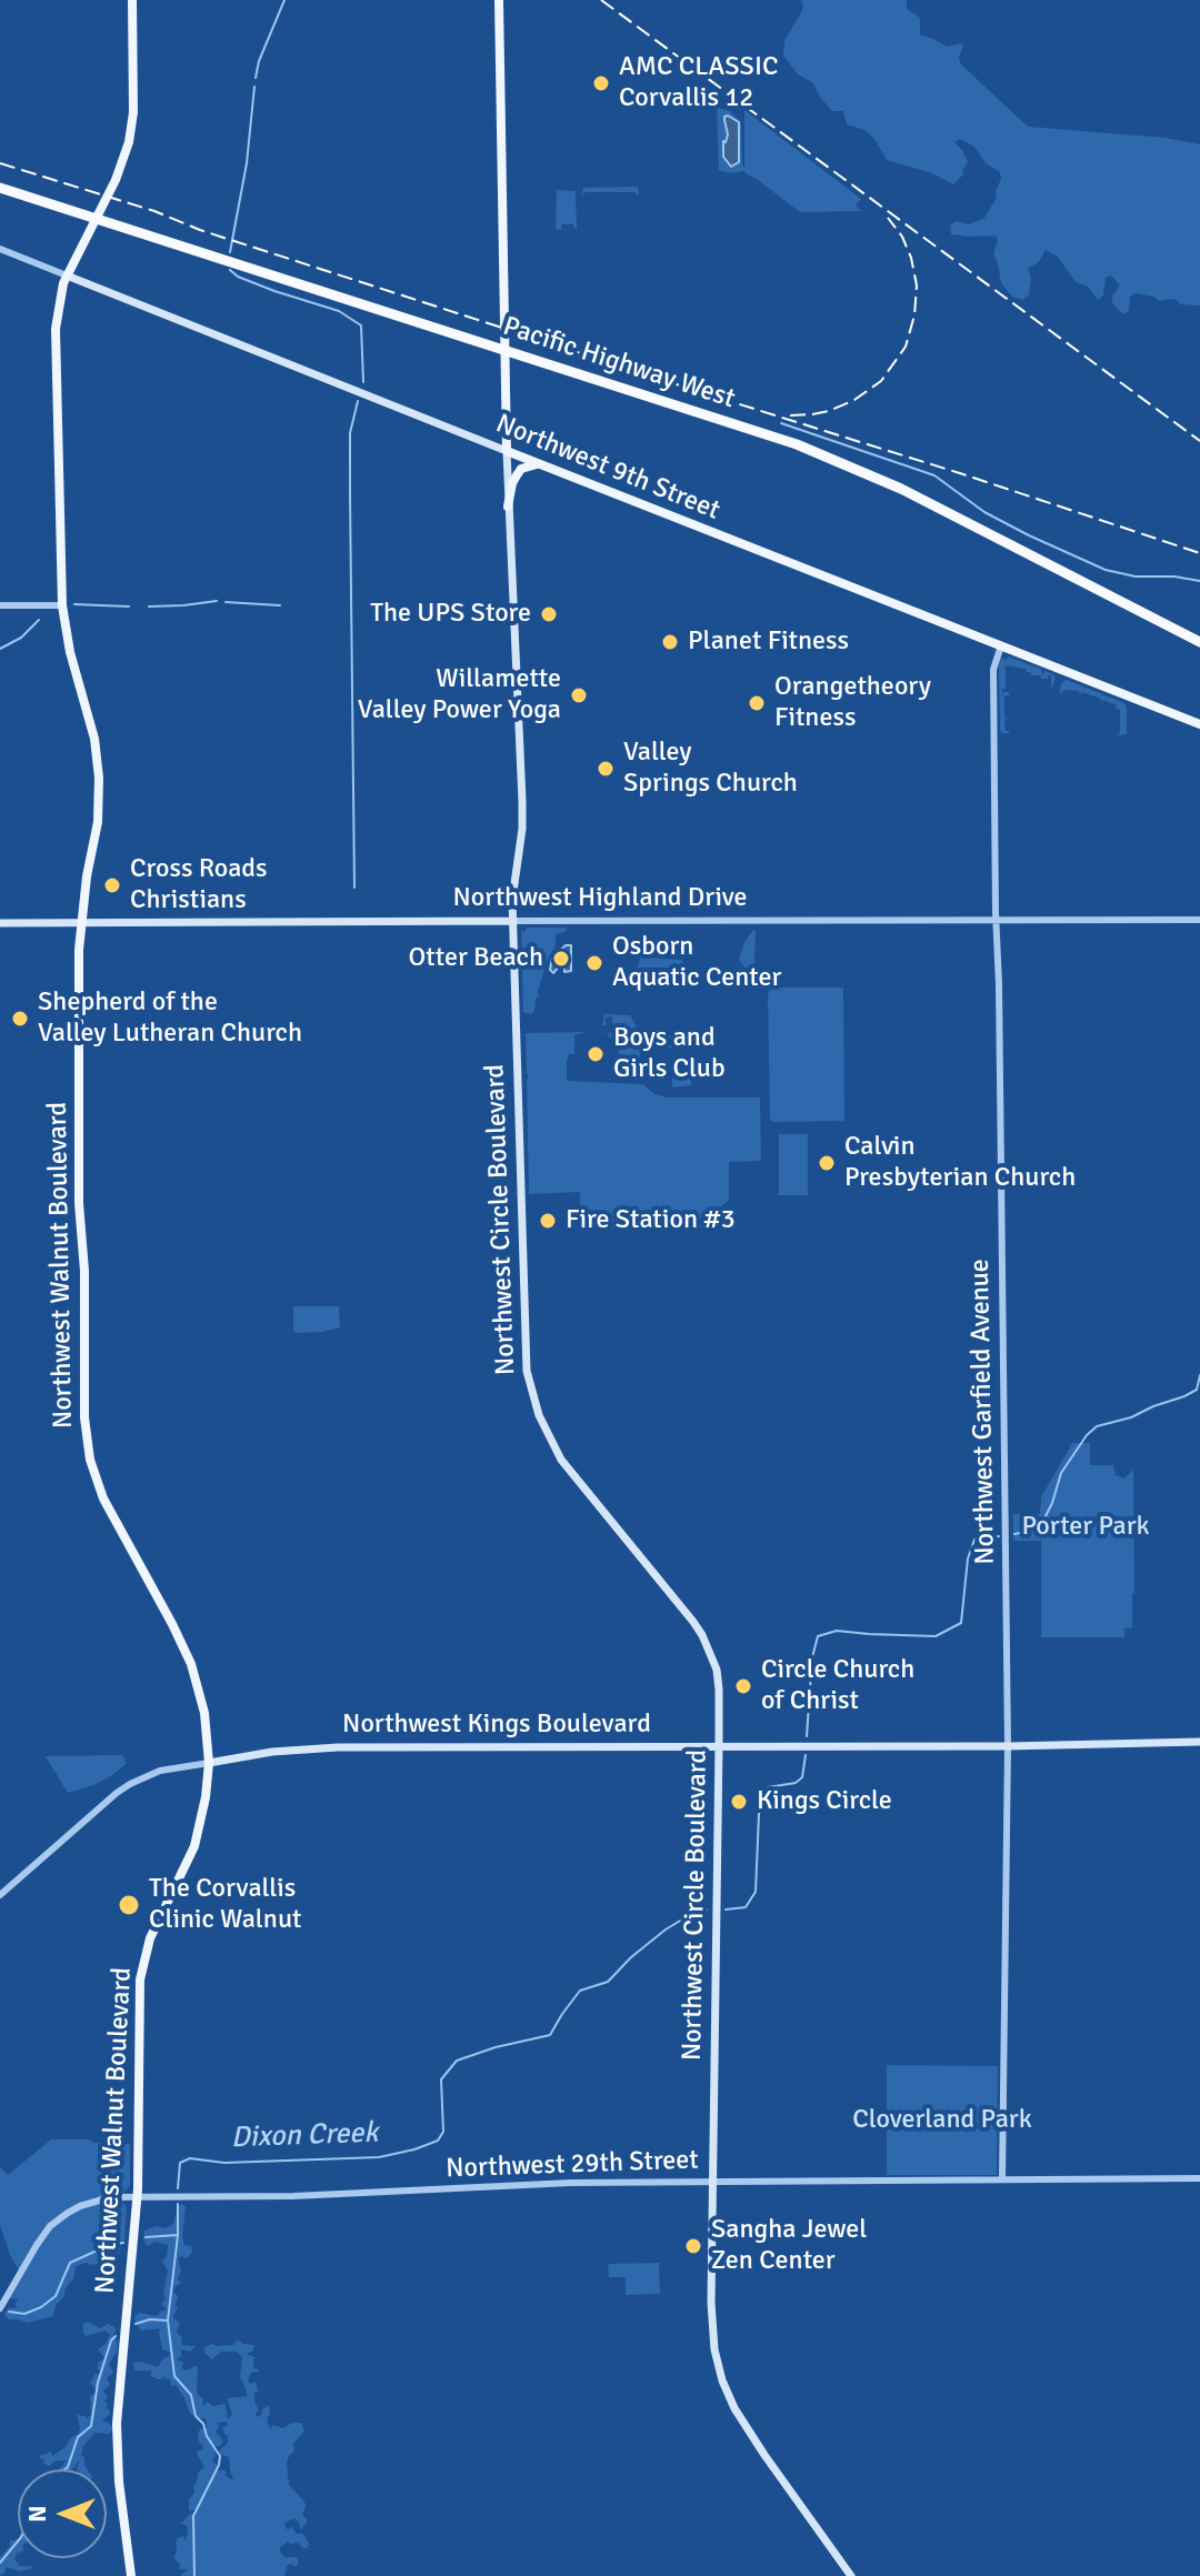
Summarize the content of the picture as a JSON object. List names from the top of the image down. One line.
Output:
{"streets":{"highway":["Pacific Highway West"],"main road":["Northwest 9th Street","Northwest Highland Drive","Northwest Circle Boulevard","Northwest Walnut Boulevard","Northwest Kings Boulevard"],"street":["Northwest Garfield Avenue","Northwest 29th Street"]},"crossings":[["Pacific Highway West","Northwest Circle Boulevard"],["Pacific Highway West","Northwest Walnut Boulevard"],["Northwest 9th Street","Northwest Circle Boulevard"],["Northwest 9th Street","Northwest Walnut Boulevard"],["Northwest 9th Street","Northwest Garfield Avenue"],["Northwest Highland Drive","Northwest Circle Boulevard"],["Northwest Highland Drive","Northwest Walnut Boulevard"],["Northwest Highland Drive","Northwest Garfield Avenue"],["Northwest Circle Boulevard","Northwest Kings Boulevard"],["Northwest Circle Boulevard","Northwest 29th Street"],["Northwest Walnut Boulevard","Northwest Kings Boulevard"],["Northwest Walnut Boulevard","Northwest 29th Street"],["Northwest Garfield Avenue","Northwest Kings Boulevard"],["Northwest Garfield Avenue","Northwest 29th Street"]],"water":["Dixon Creek"],"parks":["Porter Park","Cloverland Park"],"places":["AMC CLASSIC Corvallis 12","The UPS Store","Planet Fitness","Willamette Valley Power Yoga","Orangetheory Fitness","Valley Springs Church","Cross Roads Christians","Otter Beach","Osborn Aquatic Center","Shepherd of the Valley Lutheran Church","Boys and Girls Club","Calvin Presbyterian Church","Fire Station #3","Circle Church of Christ","Kings Circle","The Corvallis Clinic Walnut","Sangha Jewel Zen Center"],"north":"left"}
